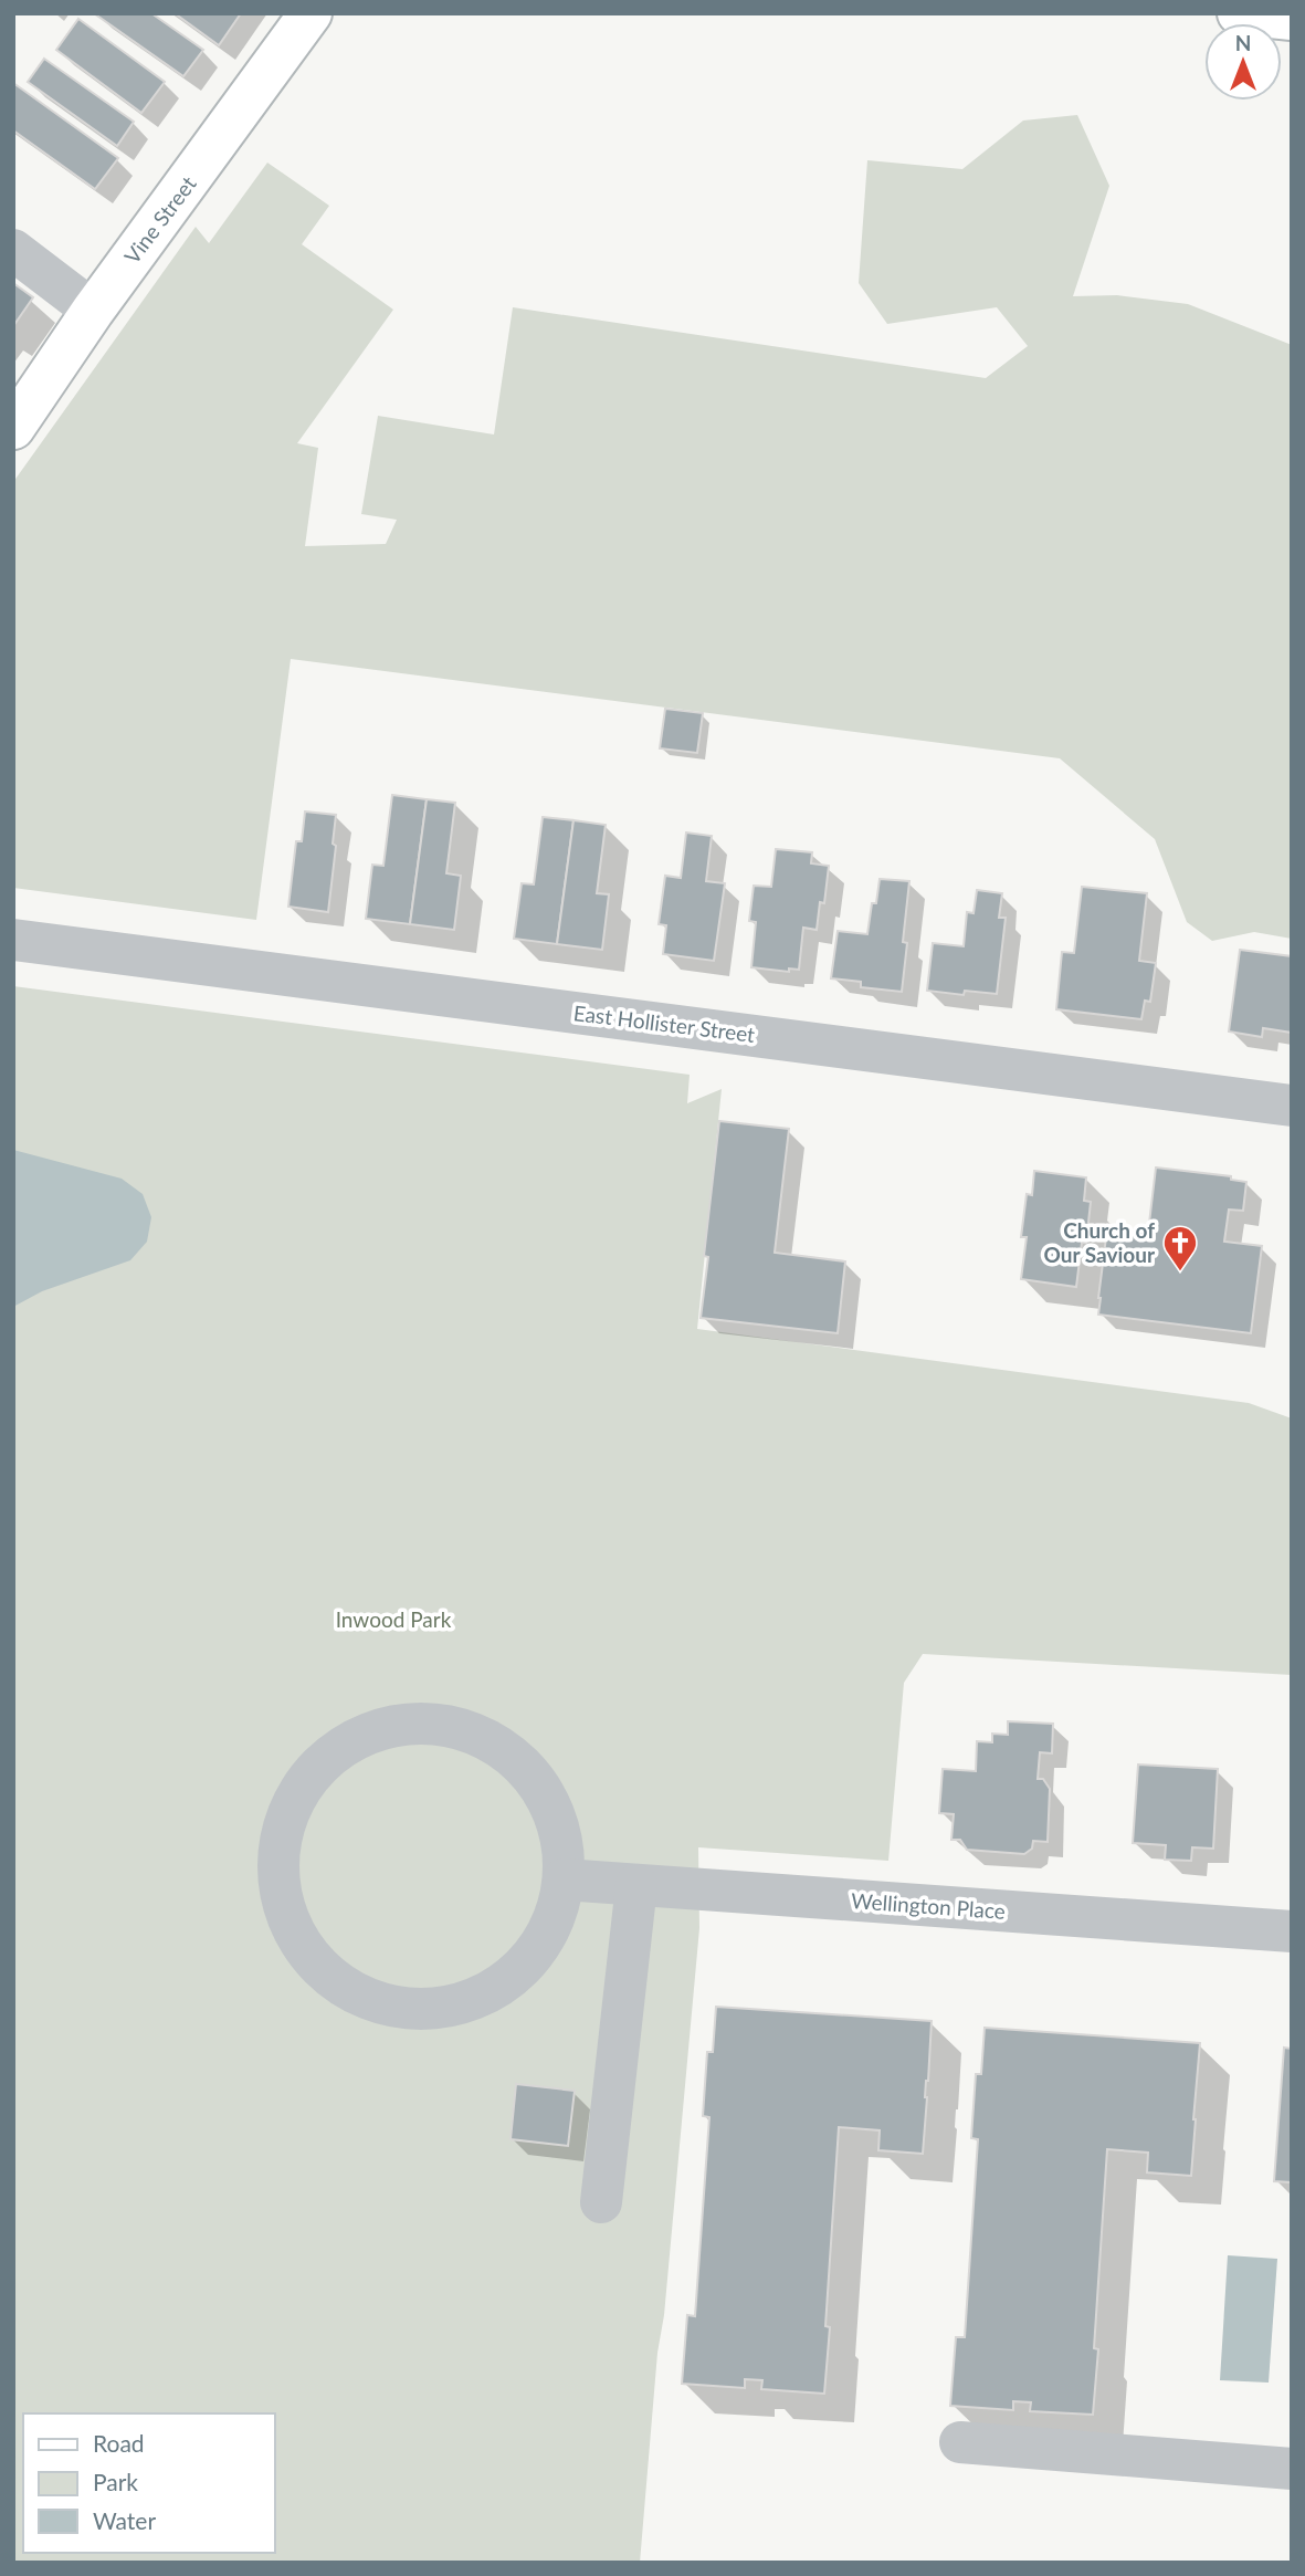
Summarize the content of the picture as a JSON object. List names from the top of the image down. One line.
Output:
{"streets":{"main road":["Vine Street"],"street":["East Hollister Street","Wellington Place"]},"parks":["Inwood Park"],"places":{"church":["Church of Our Saviour"]},"legend":["Road","Park","Water"],"north":"top"}
